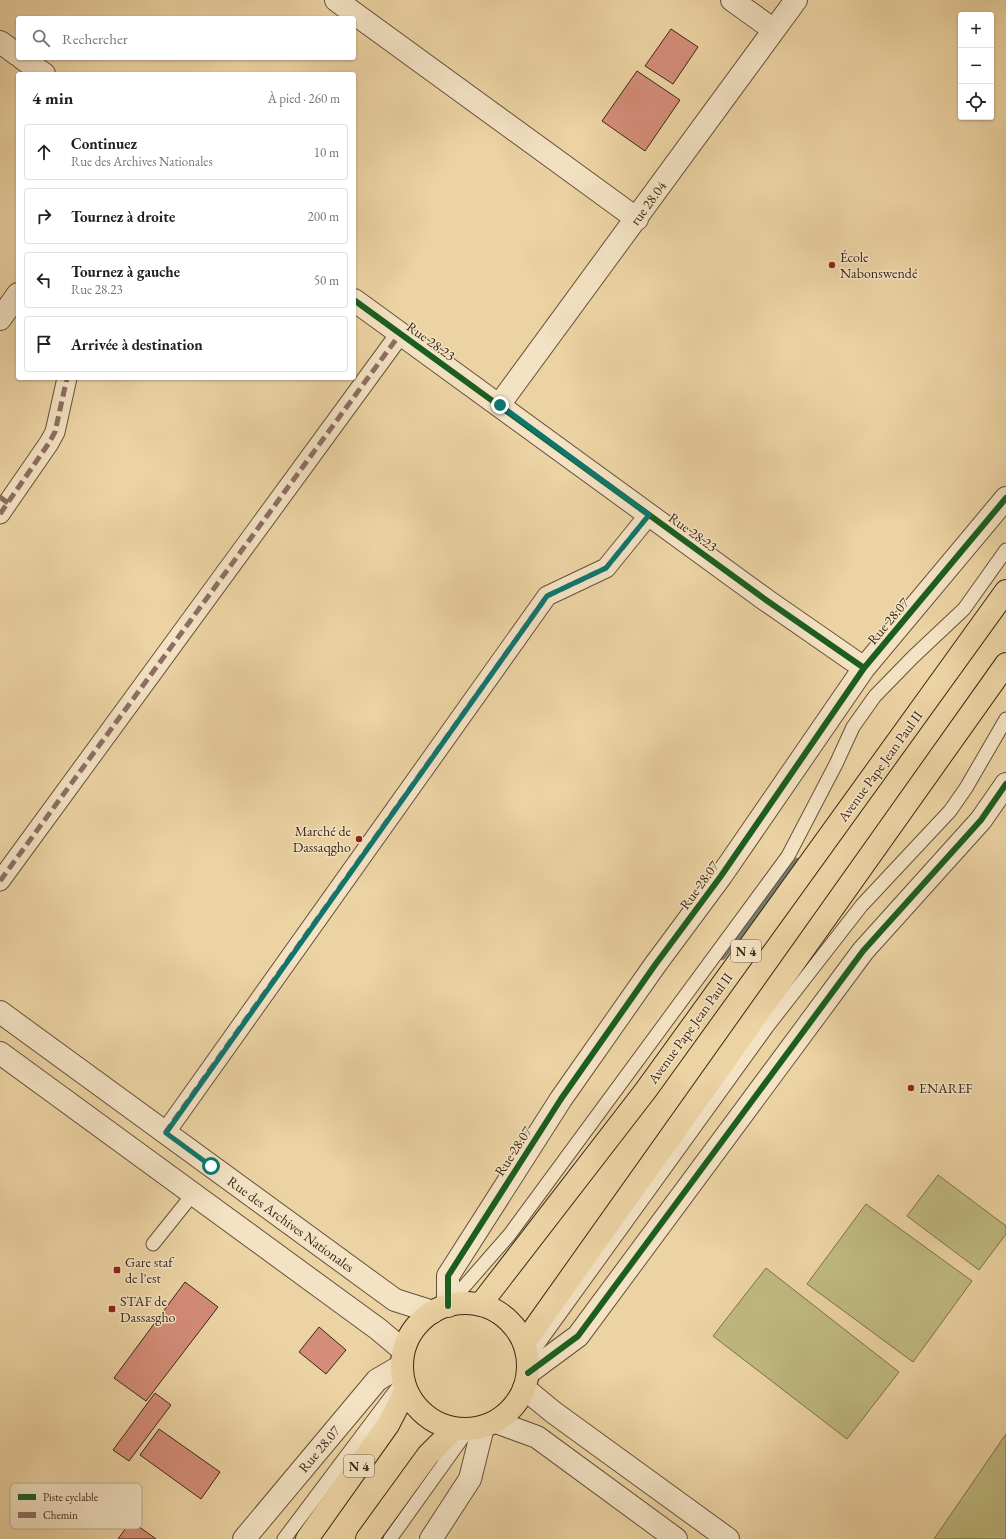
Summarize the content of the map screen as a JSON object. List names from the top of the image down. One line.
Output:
{"streets":{"highway":["Avenue Pape Jean Paul II","N 4"],"street":["rue 28.04","Rue 28.23","Rue 28.07","Rue des Archives Nationales"]},"crossings":[["rue 28.04","Rue 28.23"],["Rue 28.23","Rue 28.07"],["Rue 28.07","Avenue Pape Jean Paul II"],["Rue 28.07","N 4"],["Rue 28.07","Rue des Archives Nationales"],["Avenue Pape Jean Paul II","N 4"],["Avenue Pape Jean Paul II","Rue des Archives Nationales"],["N 4","Rue des Archives Nationales"]],"places":{"other":["École Nabonswendé","Marché de Dassaqgho","ENAREF"],"transit":["Gare staf de l'est","STAF de Dassasgho"]},"legend":["Piste cyclable","Chemin"],"page":{"map_buttons":["+","−"],"search":"Rechercher","heading":["4 min","À pied · 260 m"],"list":[["Continuez","Rue des Archives Nationales","10 m"],["Tournez à droite","200 m"],["Tournez à gauche","Rue 28.23","50 m"],"Arrivée à destination"]}}
